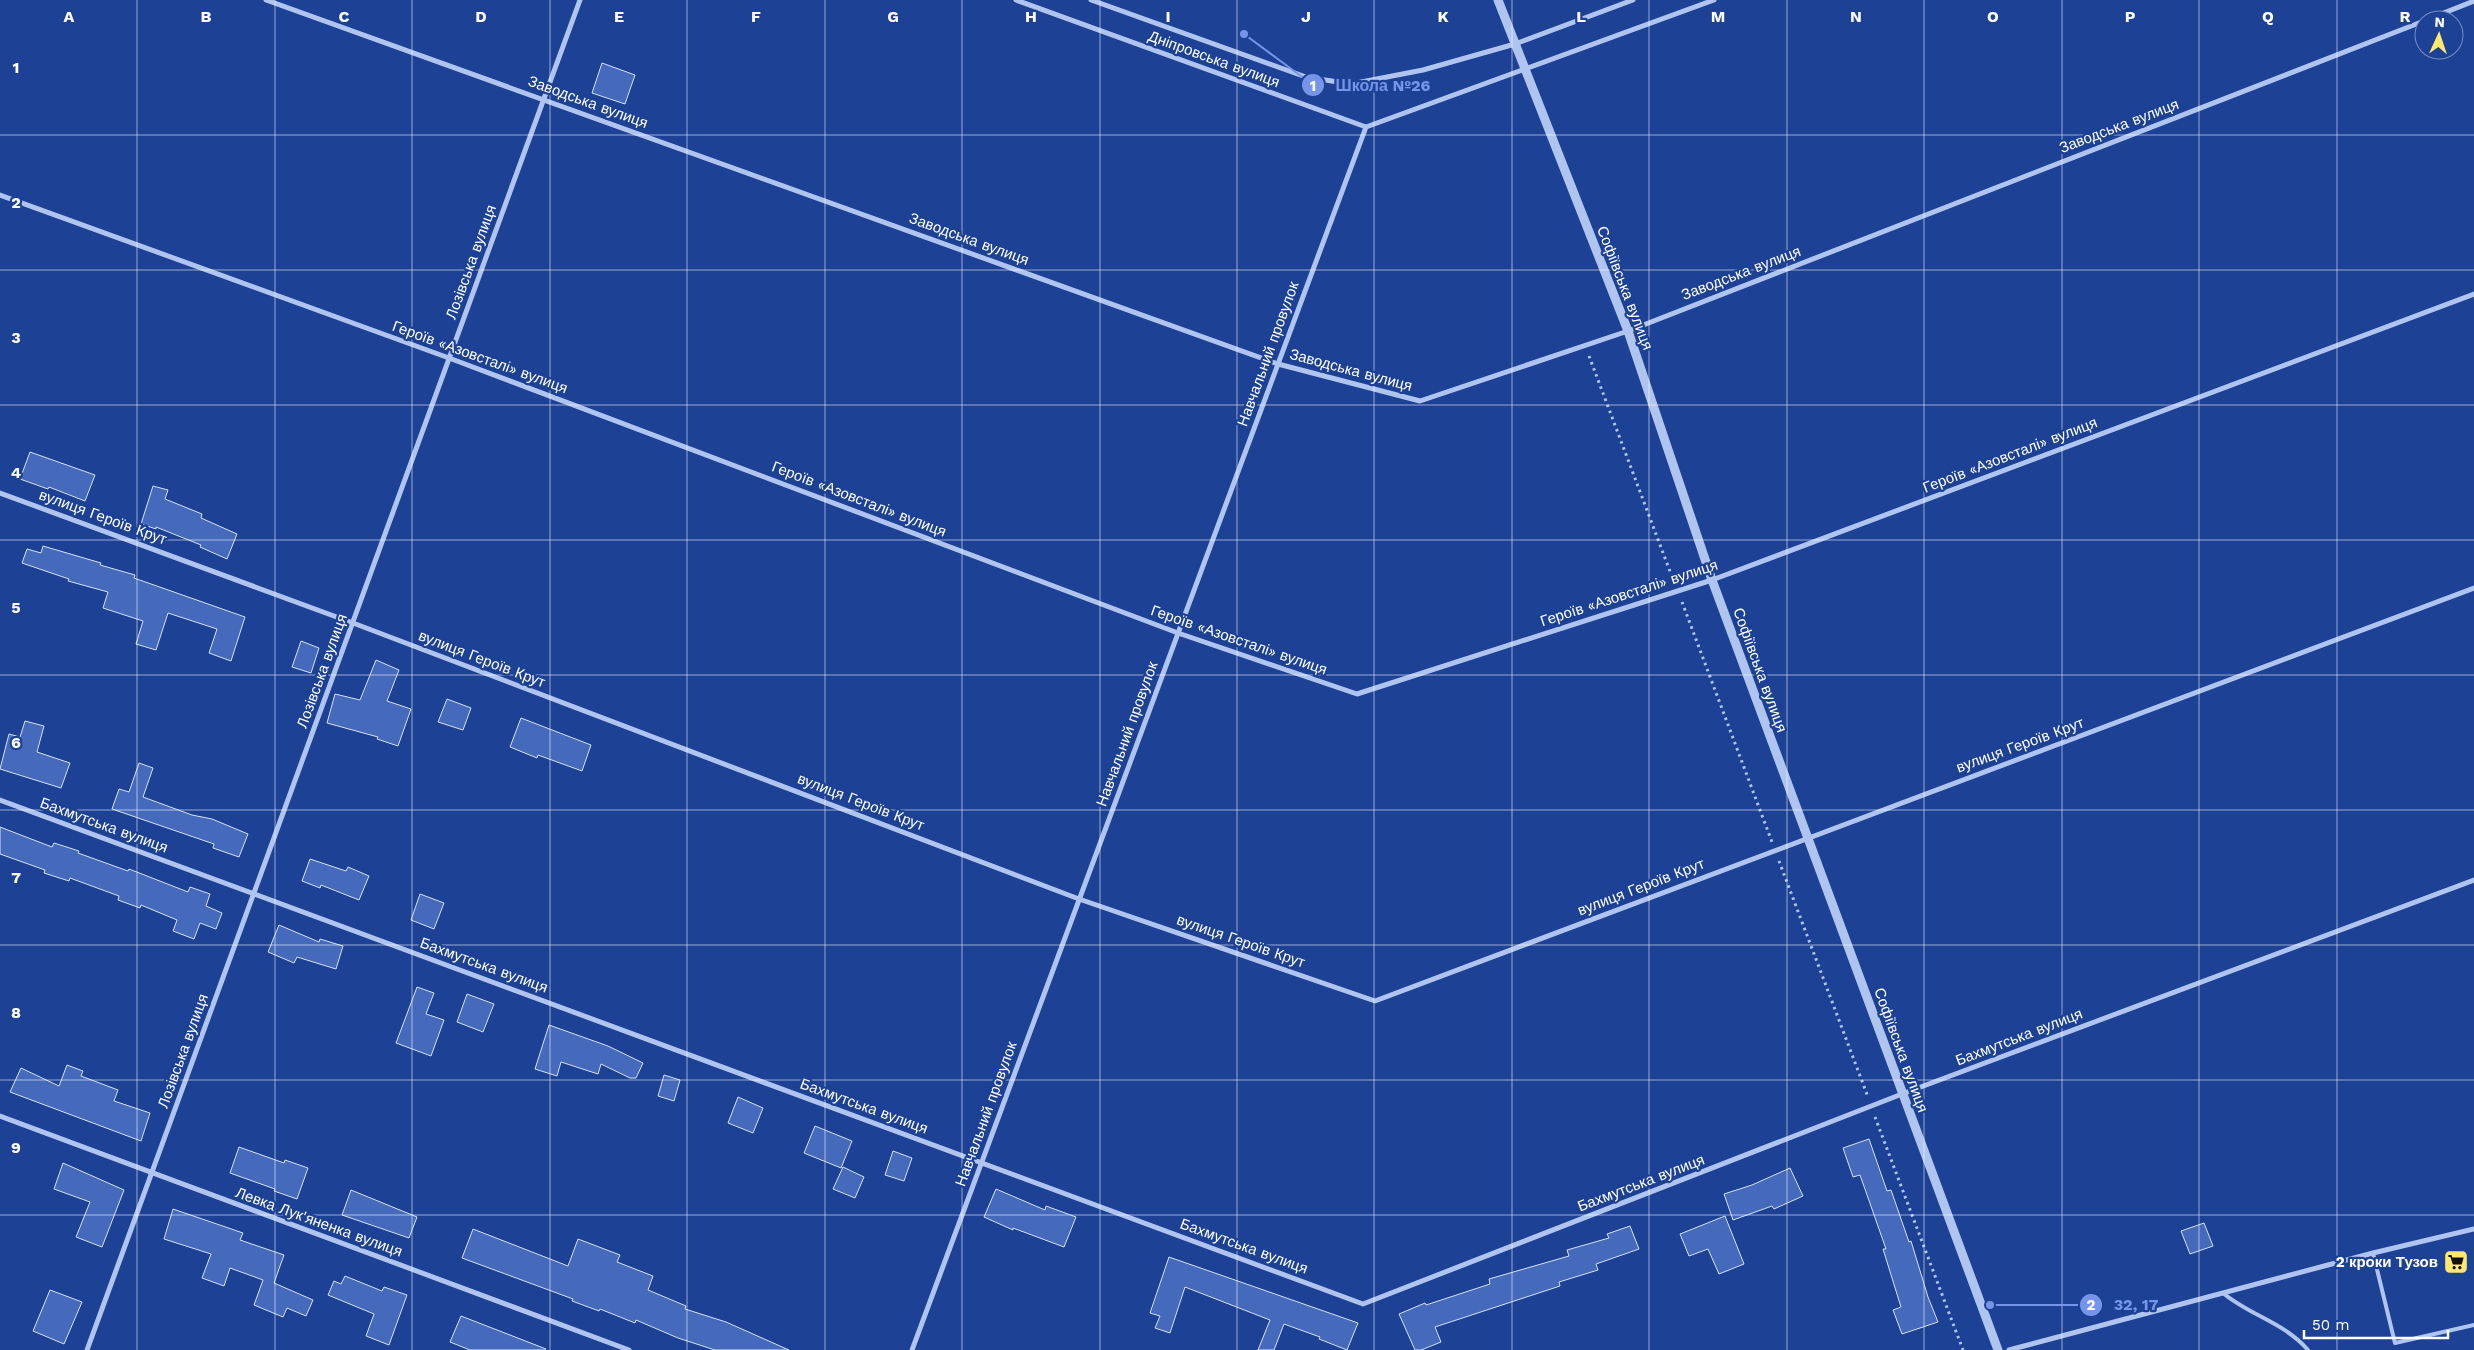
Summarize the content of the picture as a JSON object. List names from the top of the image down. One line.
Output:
{"streets":{"street":["Дніпровська вулиця","Заводська вулиця","Лозівська вулиця","Софіївська вулиця","Навчальний провулок","Героїв «Азовсталі» вулиця","вулиця Героїв Крут","Бахмутська вулиця","Левка Лук'яненка вулиця"]},"crossings":[["Дніпровська вулиця","Софіївська вулиця"],["Дніпровська вулиця","Навчальний провулок"],["Заводська вулиця","Лозівська вулиця"],["Заводська вулиця","Софіївська вулиця"],["Заводська вулиця","Навчальний провулок"],["Лозівська вулиця","Героїв «Азовсталі» вулиця"],["Лозівська вулиця","вулиця Героїв Крут"],["Лозівська вулиця","Бахмутська вулиця"],["Лозівська вулиця","Левка Лук'яненка вулиця"],["Софіївська вулиця","Героїв «Азовсталі» вулиця"],["Софіївська вулиця","вулиця Героїв Крут"],["Софіївська вулиця","Бахмутська вулиця"],["Навчальний провулок","Героїв «Азовсталі» вулиця"],["Навчальний провулок","вулиця Героїв Крут"],["Навчальний провулок","Бахмутська вулиця"]],"places":{"other":["Школа №26","32, 17"],"supermarket":["2 кроки Тузов"]},"scale_bar":"50 m","north":"top","grid":{"columns":["A","B","C","D","E","F","G","H","I","J","K","L","M","N","O","P","Q","R"],"rows":["1","2","3","4","5","6","7","8","9"]}}
